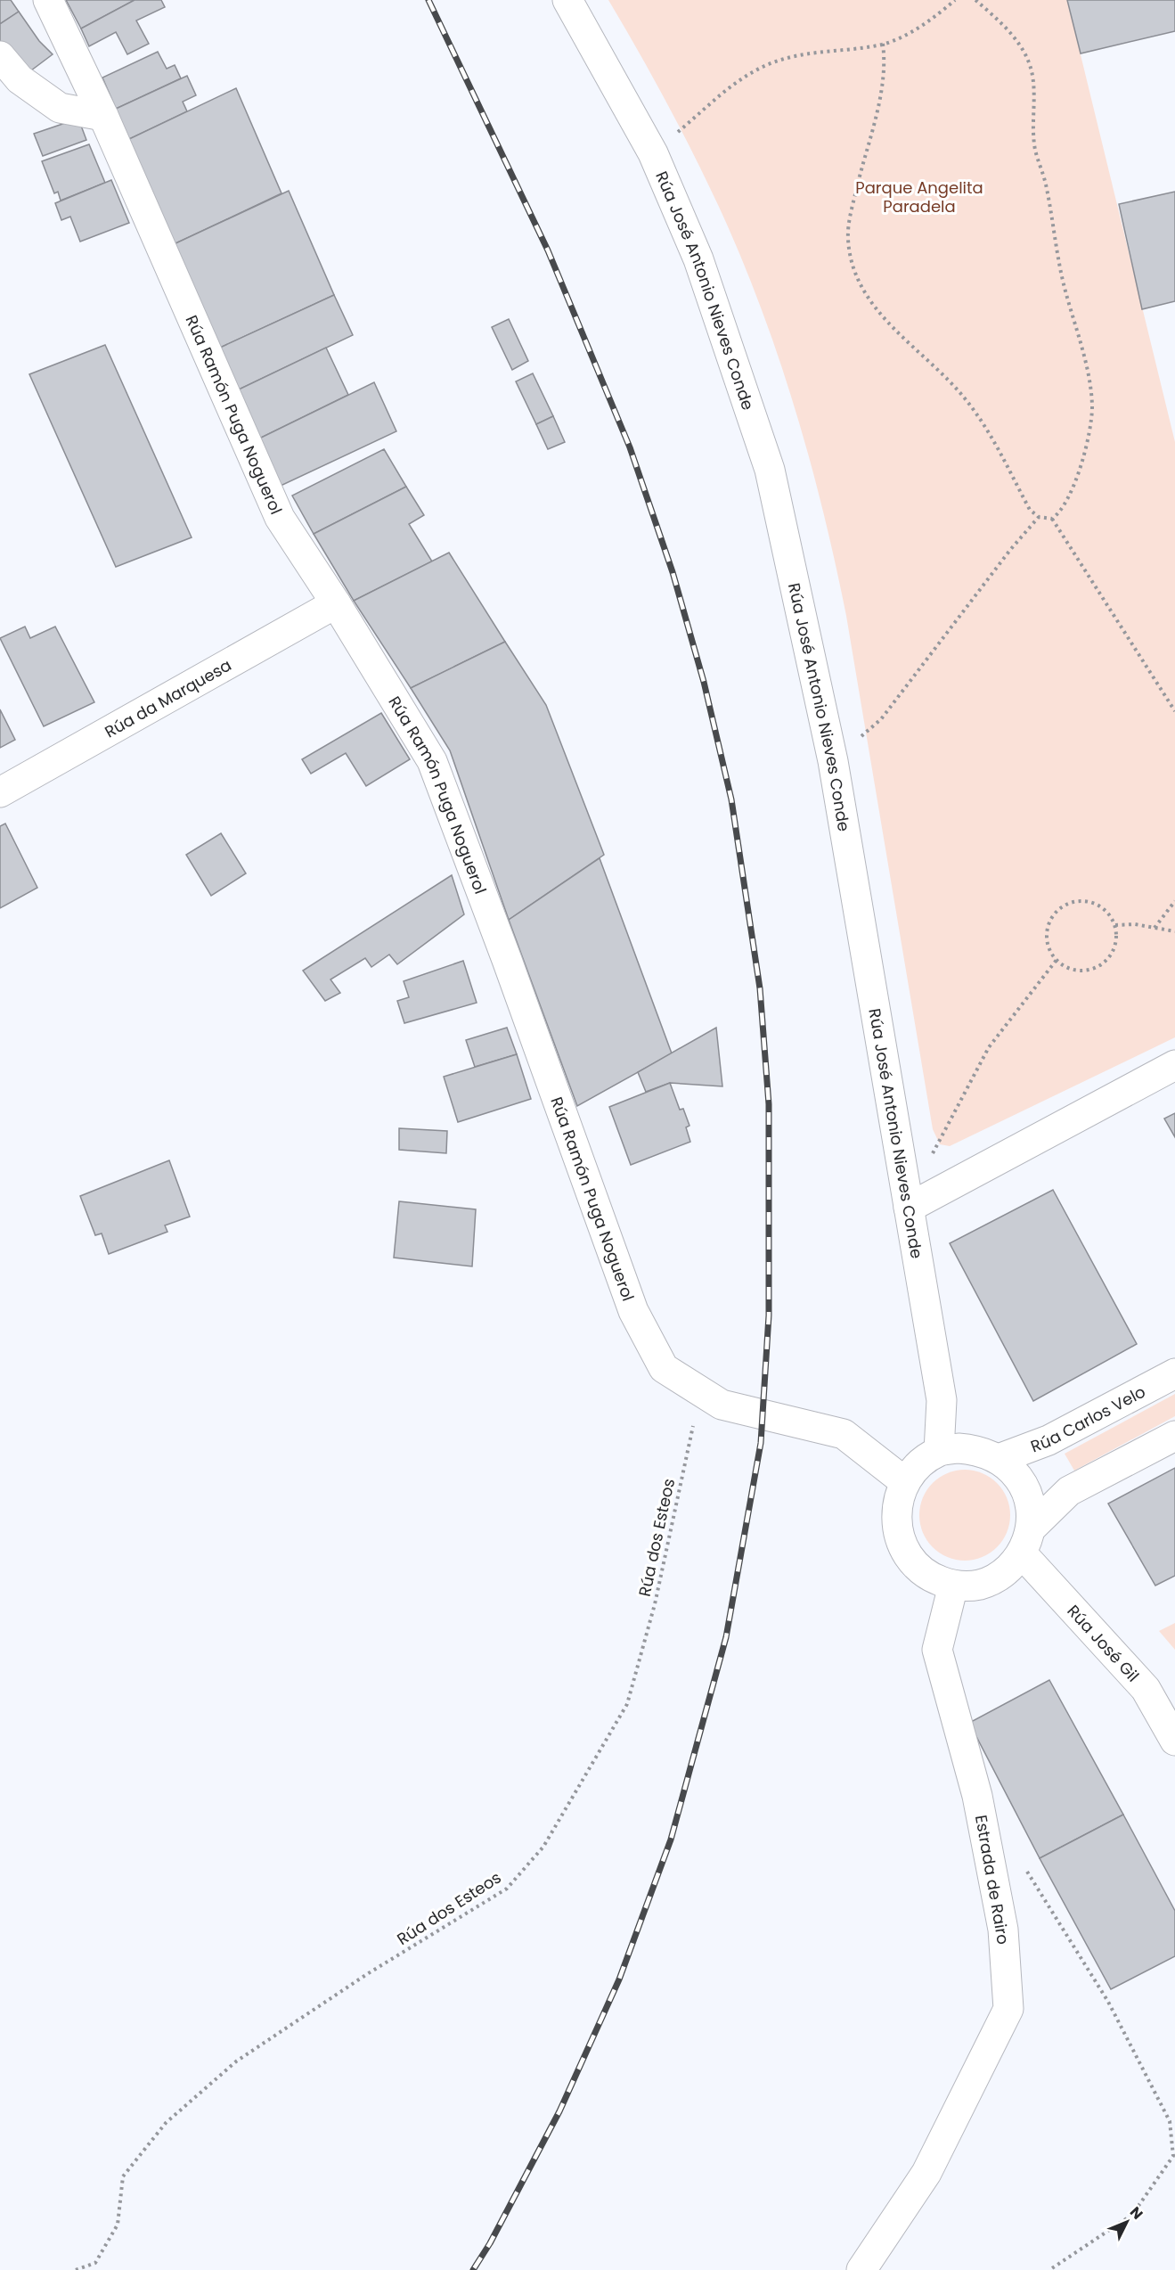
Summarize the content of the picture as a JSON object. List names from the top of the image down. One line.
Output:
{"streets":{"street":["Rúa José Antonio Nieves Conde","Rúa Ramón Puga Noguerol","Rúa da Marquesa","Rúa Carlos Velo","Rúa José Gil","Estrada de Rairo"],"path":["Rúa dos Esteos"]},"crossings":[["Rúa José Antonio Nieves Conde","Rúa Ramón Puga Noguerol"],["Rúa José Antonio Nieves Conde","Rúa Carlos Velo"],["Rúa José Antonio Nieves Conde","Rúa José Gil"],["Rúa José Antonio Nieves Conde","Estrada de Rairo"],["Rúa Ramón Puga Noguerol","Rúa da Marquesa"],["Rúa Ramón Puga Noguerol","Rúa Carlos Velo"],["Rúa Ramón Puga Noguerol","Rúa dos Esteos"],["Rúa Ramón Puga Noguerol","Rúa José Gil"],["Rúa Ramón Puga Noguerol","Estrada de Rairo"],["Rúa Carlos Velo","Rúa José Gil"],["Rúa Carlos Velo","Estrada de Rairo"],["Rúa José Gil","Estrada de Rairo"]],"parks":["Parque Angelita Paradela"],"north":"top right"}
